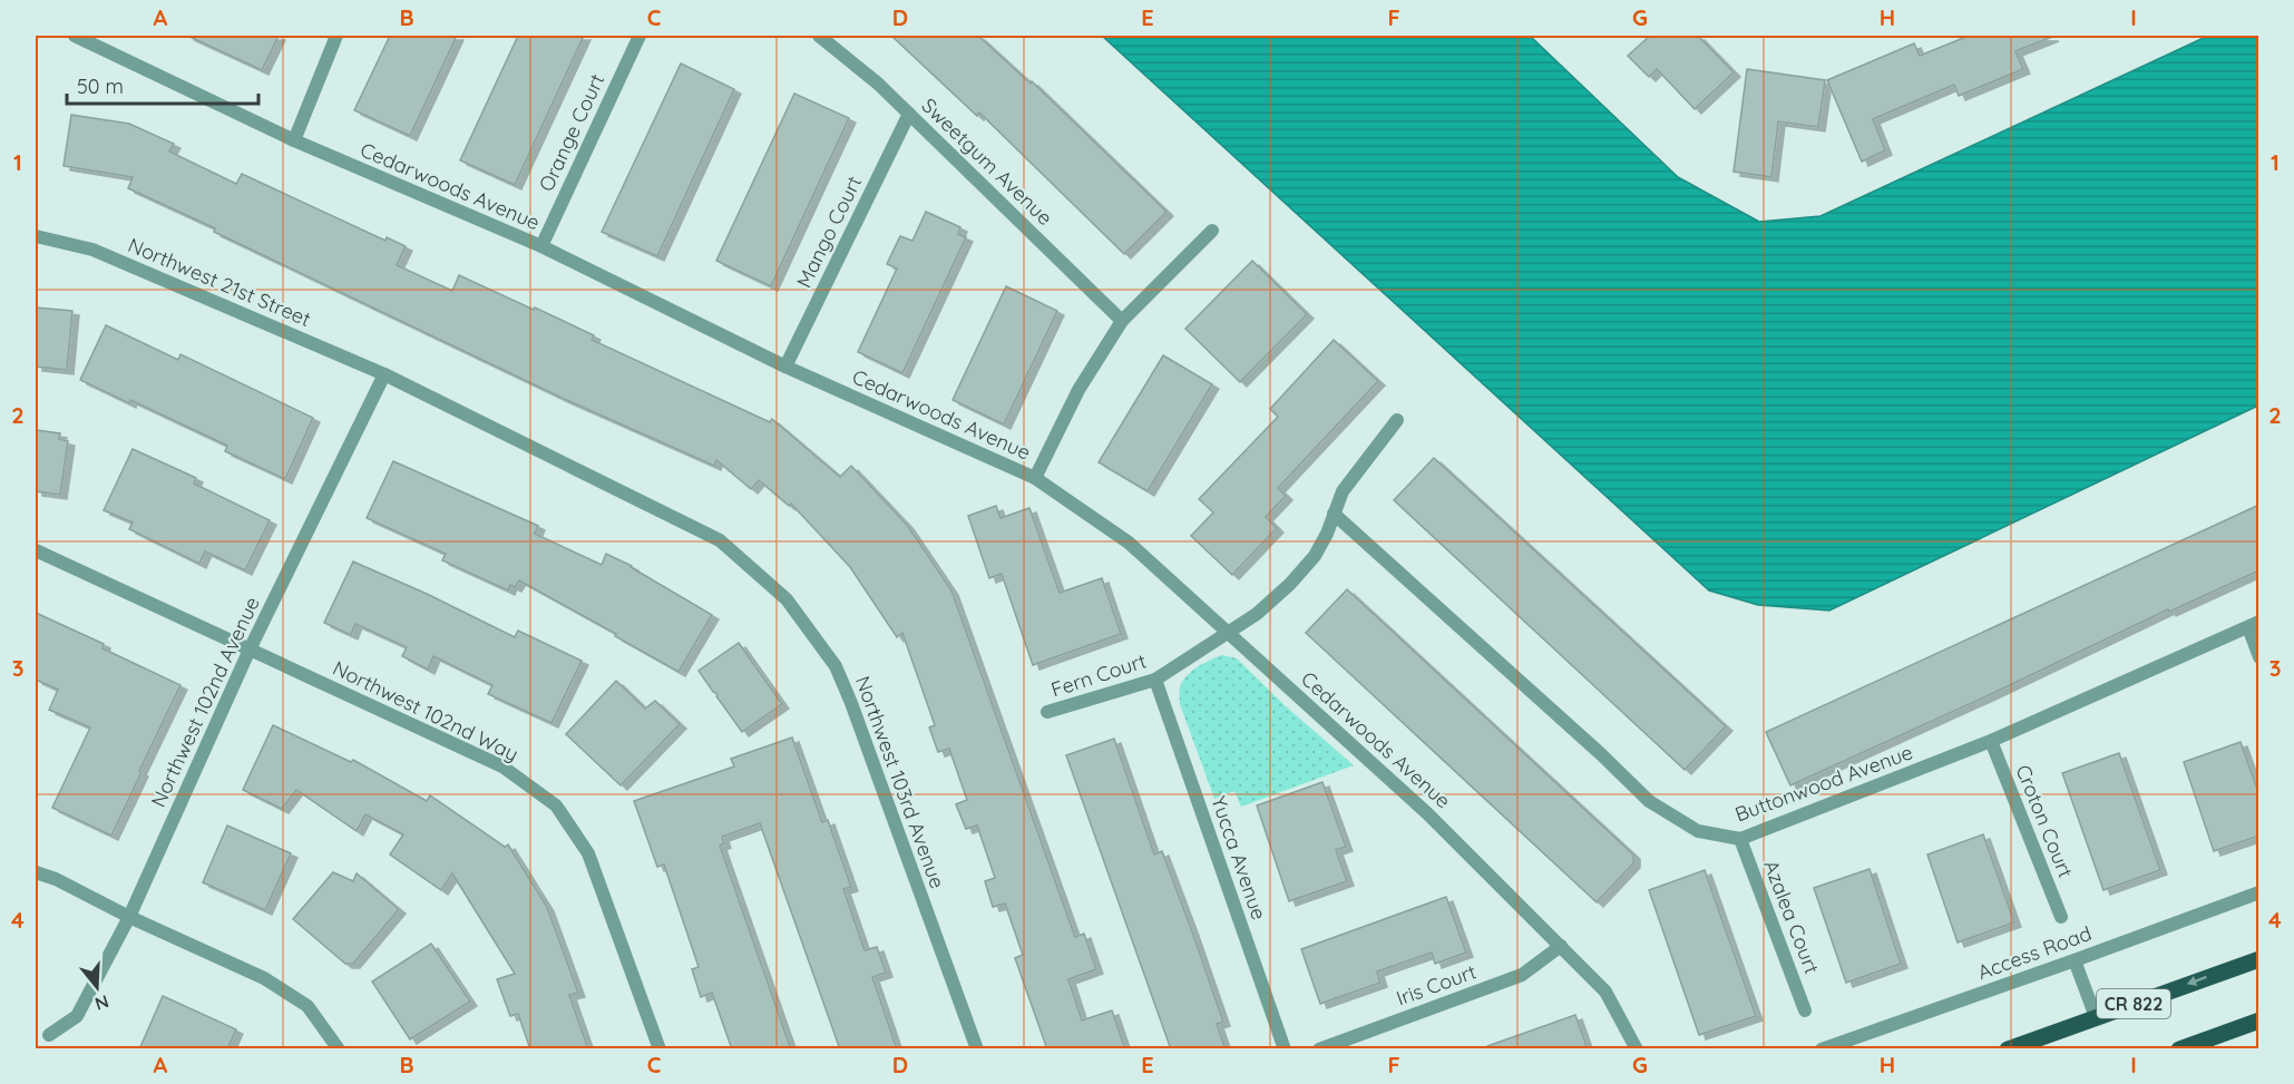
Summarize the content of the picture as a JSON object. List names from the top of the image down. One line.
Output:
{"streets":{"main road":["CR 822"],"street":["Orange Court","Sweetgum Avenue","Cedarwoods Avenue","Mango Court","Northwest 21st Street","Fern Court","Northwest 102nd Avenue","Northwest 102nd Way","Northwest 103rd Avenue","Buttonwood Avenue","Croton Court","Yucca Avenue","Azalea Court","Access Road","Iris Court"]},"crossings":[["Orange Court","Cedarwoods Avenue"],["Sweetgum Avenue","Mango Court"],["Cedarwoods Avenue","Mango Court"],["Cedarwoods Avenue","Fern Court"],["Cedarwoods Avenue","Iris Court"],["Northwest 21st Street","Northwest 102nd Avenue"],["Northwest 21st Street","Northwest 103rd Avenue"],["Fern Court","Buttonwood Avenue"],["Fern Court","Yucca Avenue"],["Northwest 102nd Avenue","Northwest 102nd Way"],["Northwest 102nd Avenue","Northwest 103rd Avenue"],["Buttonwood Avenue","Croton Court"],["Buttonwood Avenue","Azalea Court"]],"scale_bar":"50 m","north":"bottom","grid":{"columns":["A","B","C","D","E","F","G","H","I"],"rows":["1","2","3","4"]}}
